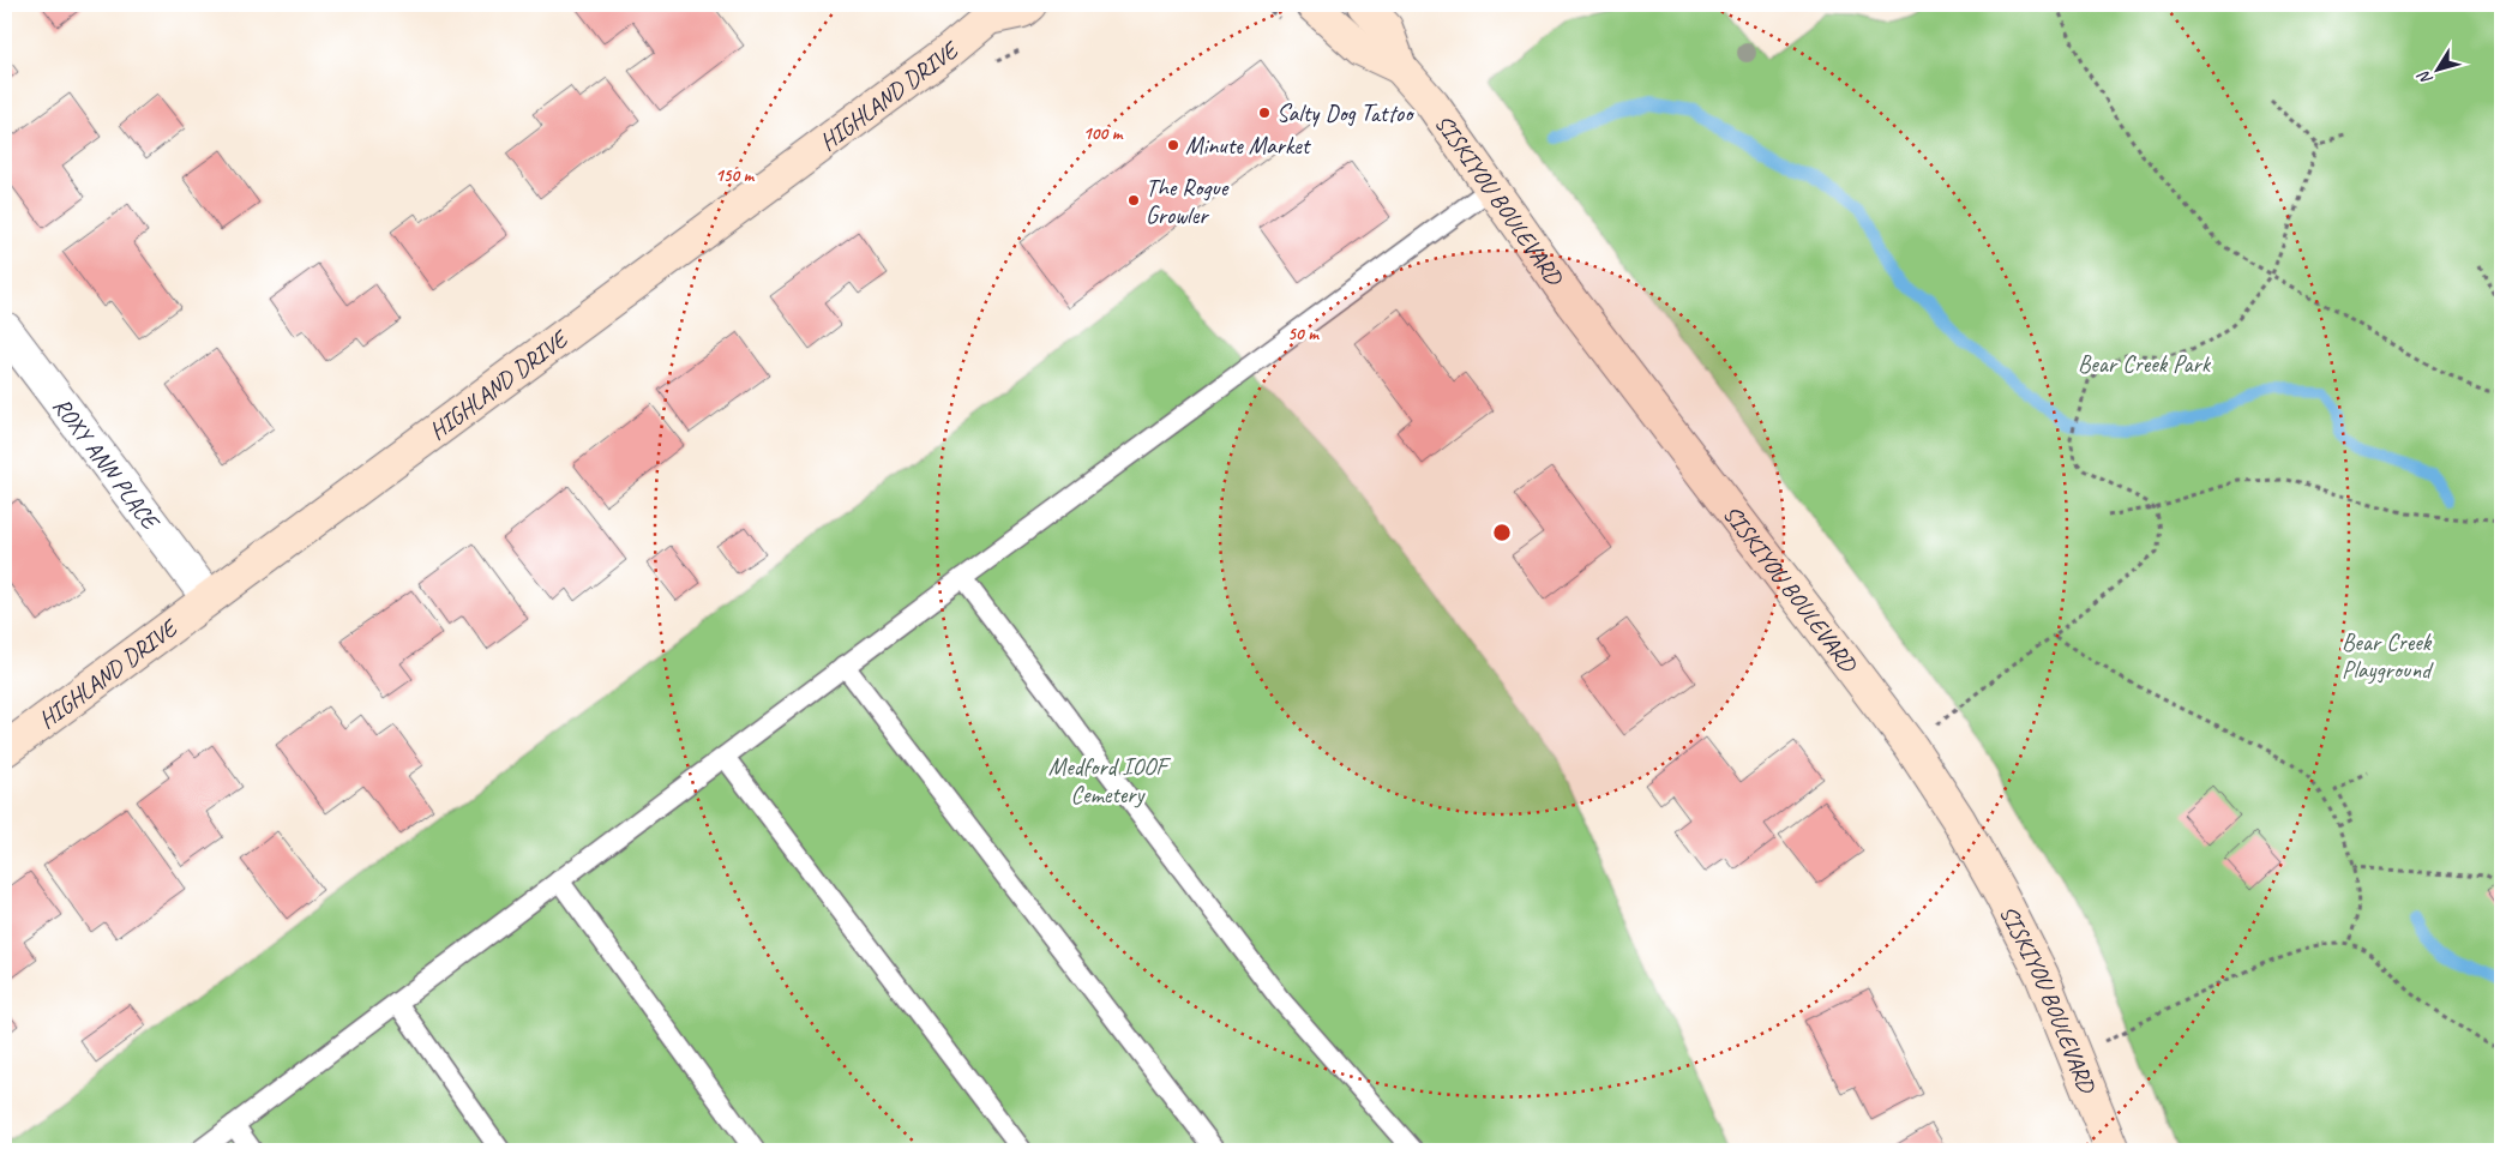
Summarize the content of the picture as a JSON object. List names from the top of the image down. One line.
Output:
{"streets":{"street":["HIGHLAND DRIVE","SISKIYOU BOULEVARD","ROXY ANN PLACE"]},"crossings":[["HIGHLAND DRIVE","ROXY ANN PLACE"]],"parks":["Bear Creek Park","Bear Creek Playground","Medford IOOF Cemetery"],"places":["Salty Dog Tattoo","Minute Market","The Rogue Growler"],"north":"bottom left","rings":["100 m","150 m","50 m"]}
